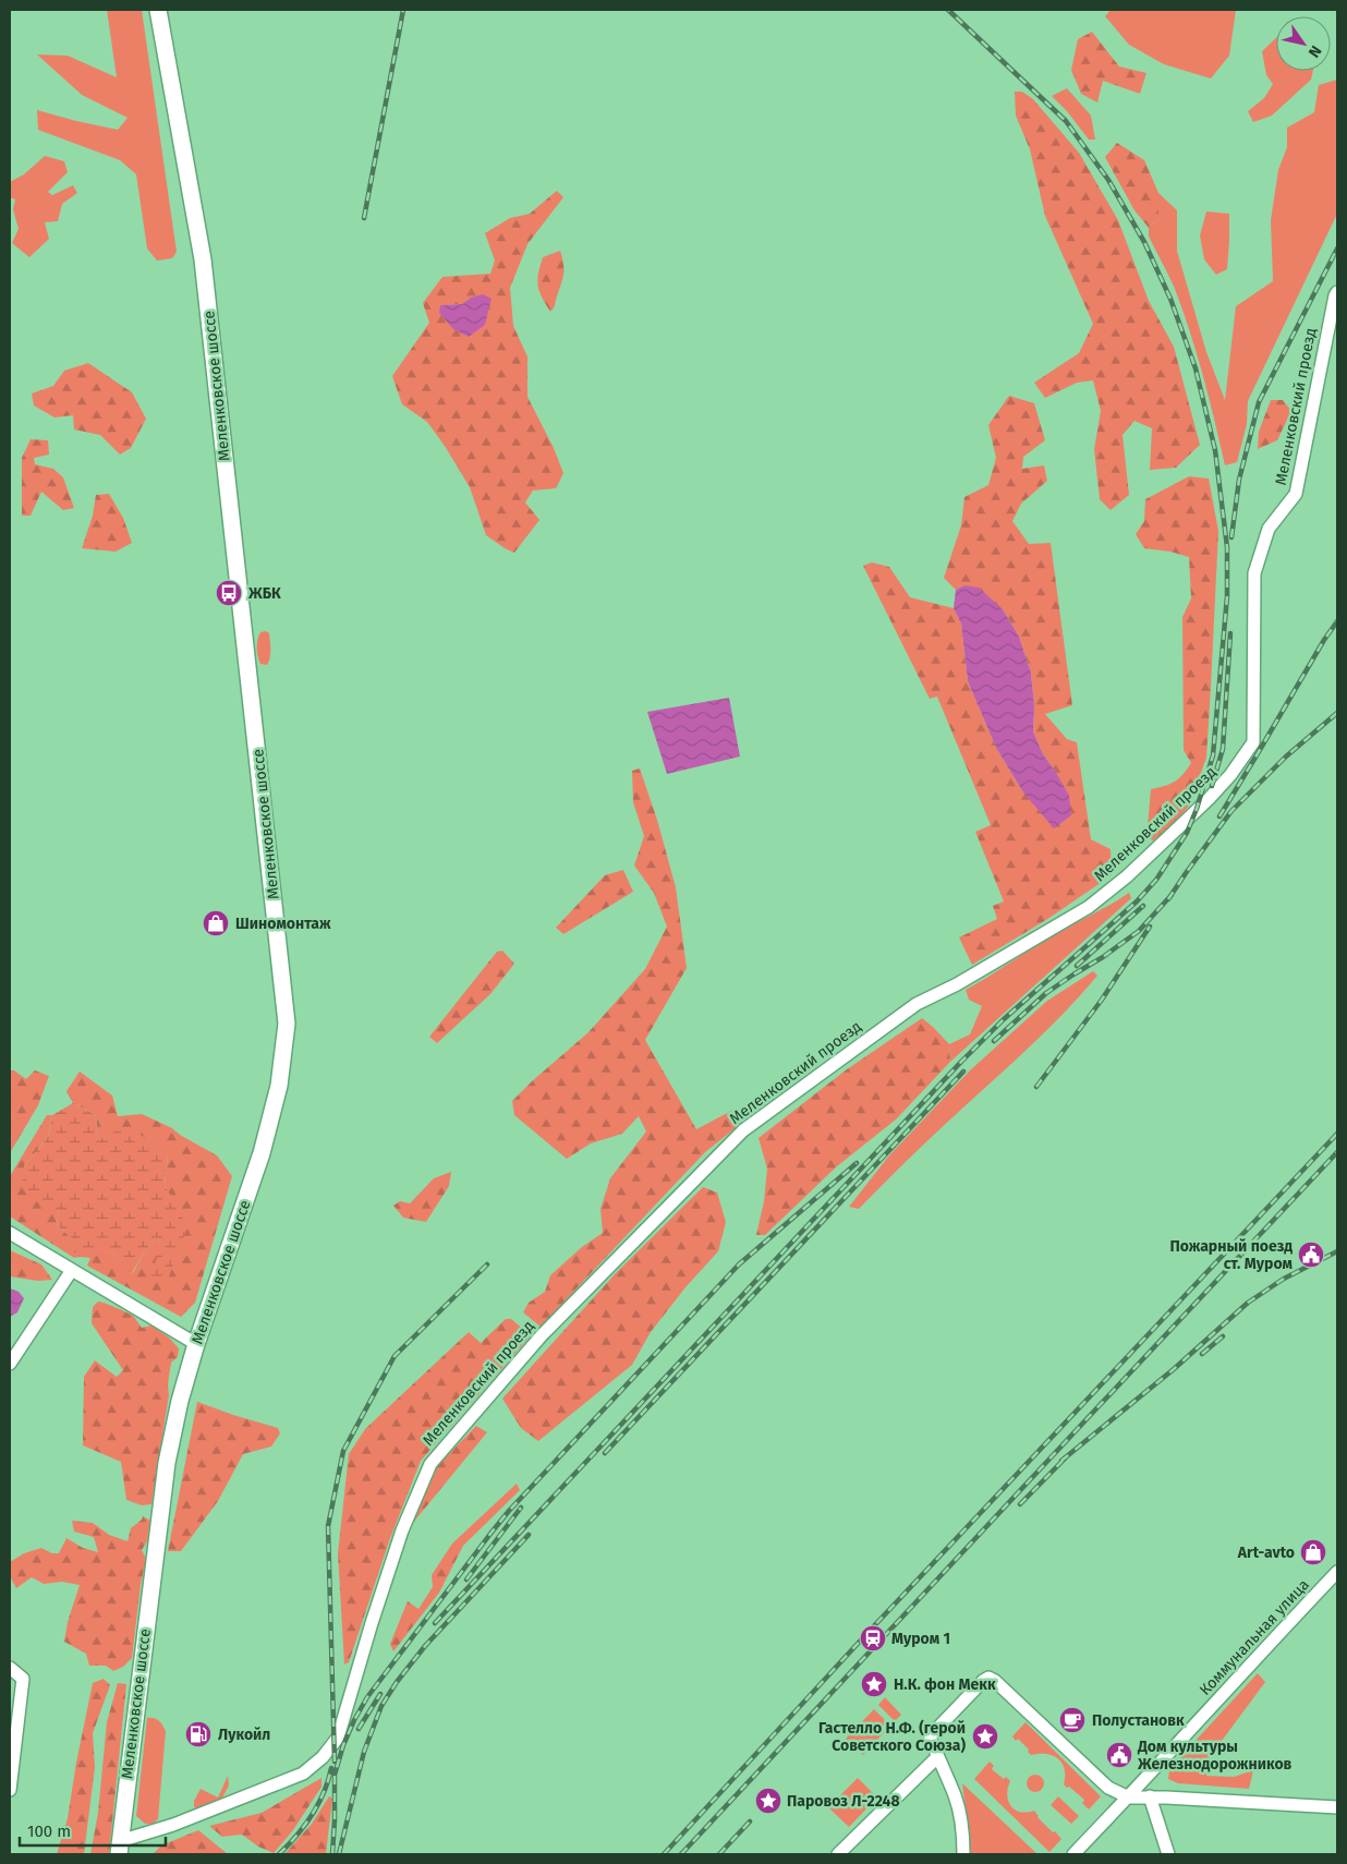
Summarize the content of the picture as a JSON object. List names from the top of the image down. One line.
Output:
{"streets":{"main road":["Меленковское шоссе"],"street":["Меленковский проезд","Коммунальная улица"]},"crossings":[["Меленковское шоссе","Меленковский проезд"]],"places":{"bus stop":["ЖБК"],"shop":["Шиномонтаж","Art-avto"],"public building":["Пожарный поезд ст. Муром","Дом культуры Железнодорожников"],"station":["Муром 1"],"place":["Н.К. фон Мекк","Гастелло Н.Ф. (герой Советского Союза)","Паровоз Л-2248"],"cafe":["Полустановк"],"fuel station":["Лукойл"]},"scale_bar":"100 m","north":"bottom right"}
